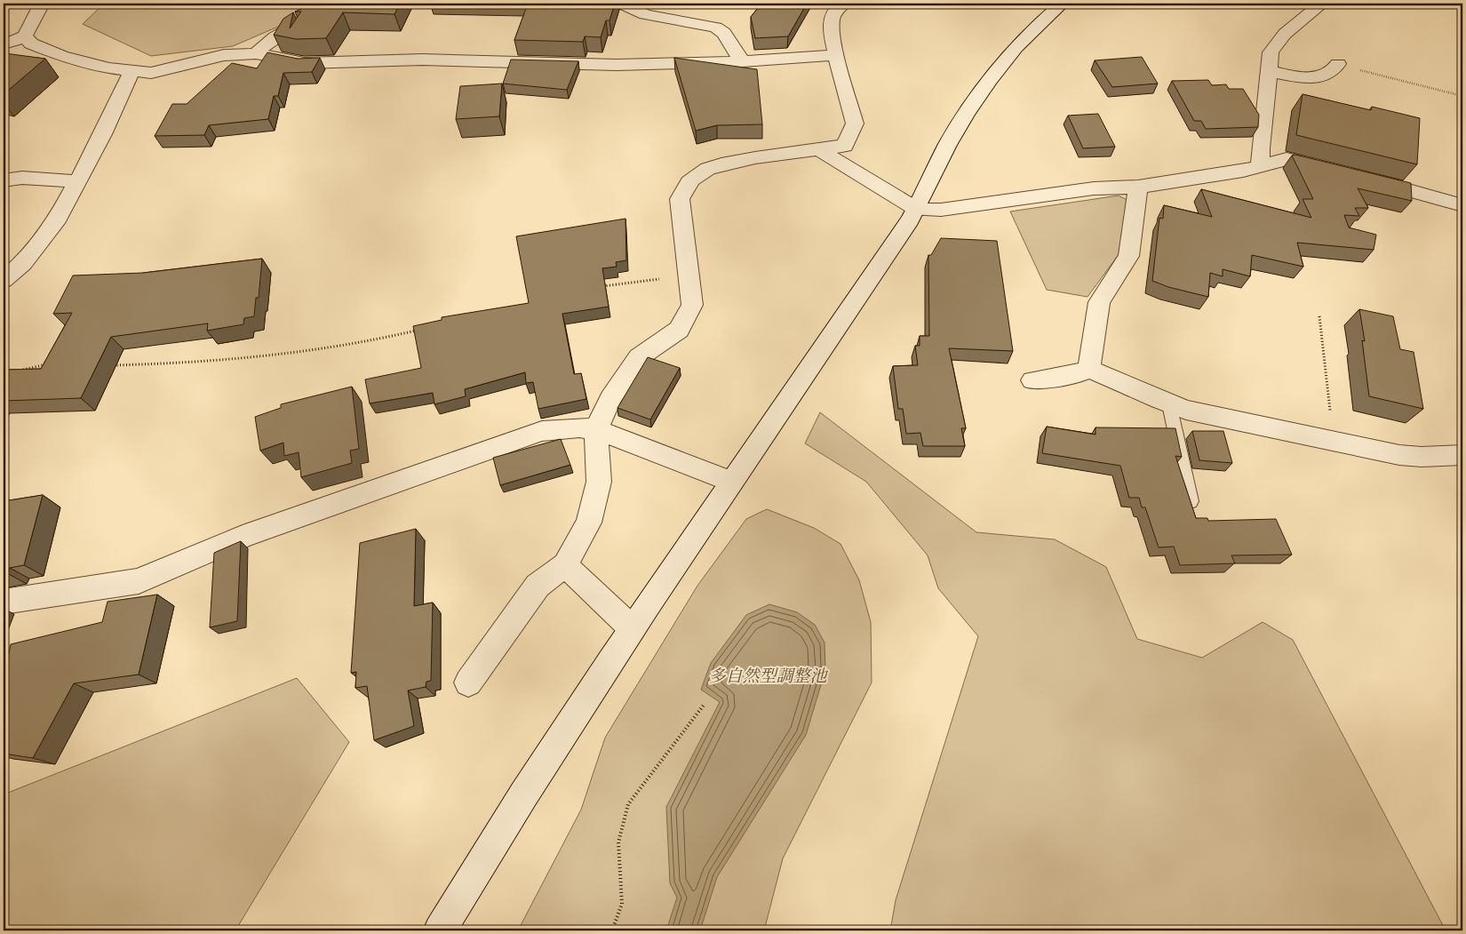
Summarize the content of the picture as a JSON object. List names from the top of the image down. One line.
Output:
{"water":["多自然型調整池"]}
